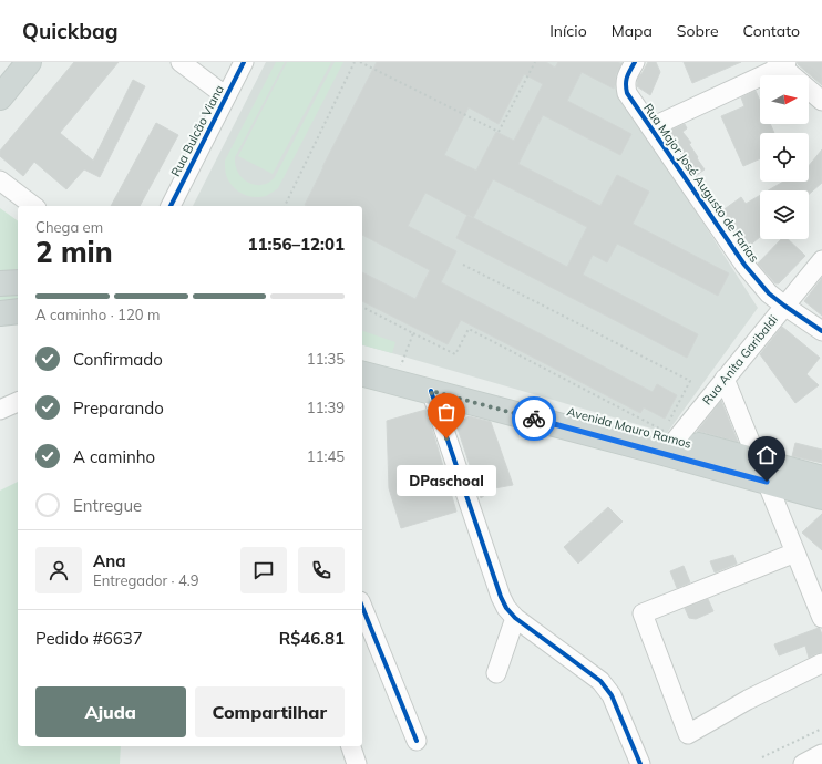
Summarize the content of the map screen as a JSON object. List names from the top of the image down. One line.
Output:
{"streets":{"main road":["Avenida Mauro Ramos"],"street":["Rua Bulcão Viana","Rua Major José Augusto de Farias","Rua Anita Garibaldi"]},"crossings":[["Rua Major José Augusto de Farias","Rua Anita Garibaldi"],["Rua Anita Garibaldi","Avenida Mauro Ramos"]],"places":["DPaschoal"],"north":"right","page":{"header":"Quickbag","nav":["Início","Mapa","Sobre","Contato"],"heading":["2 min","Chega em","11:56–12:01"],"panel":["Ana","Entregador · 4.9","Pedido #6637","R$46.81"],"bar":"A caminho · 120 m","list":[["Confirmado","11:35"],["Preparando","11:39"],["A caminho","11:45"],"Entregue"],"bubble":"DPaschoal","buttons":["Ajuda","Compartilhar"]}}
